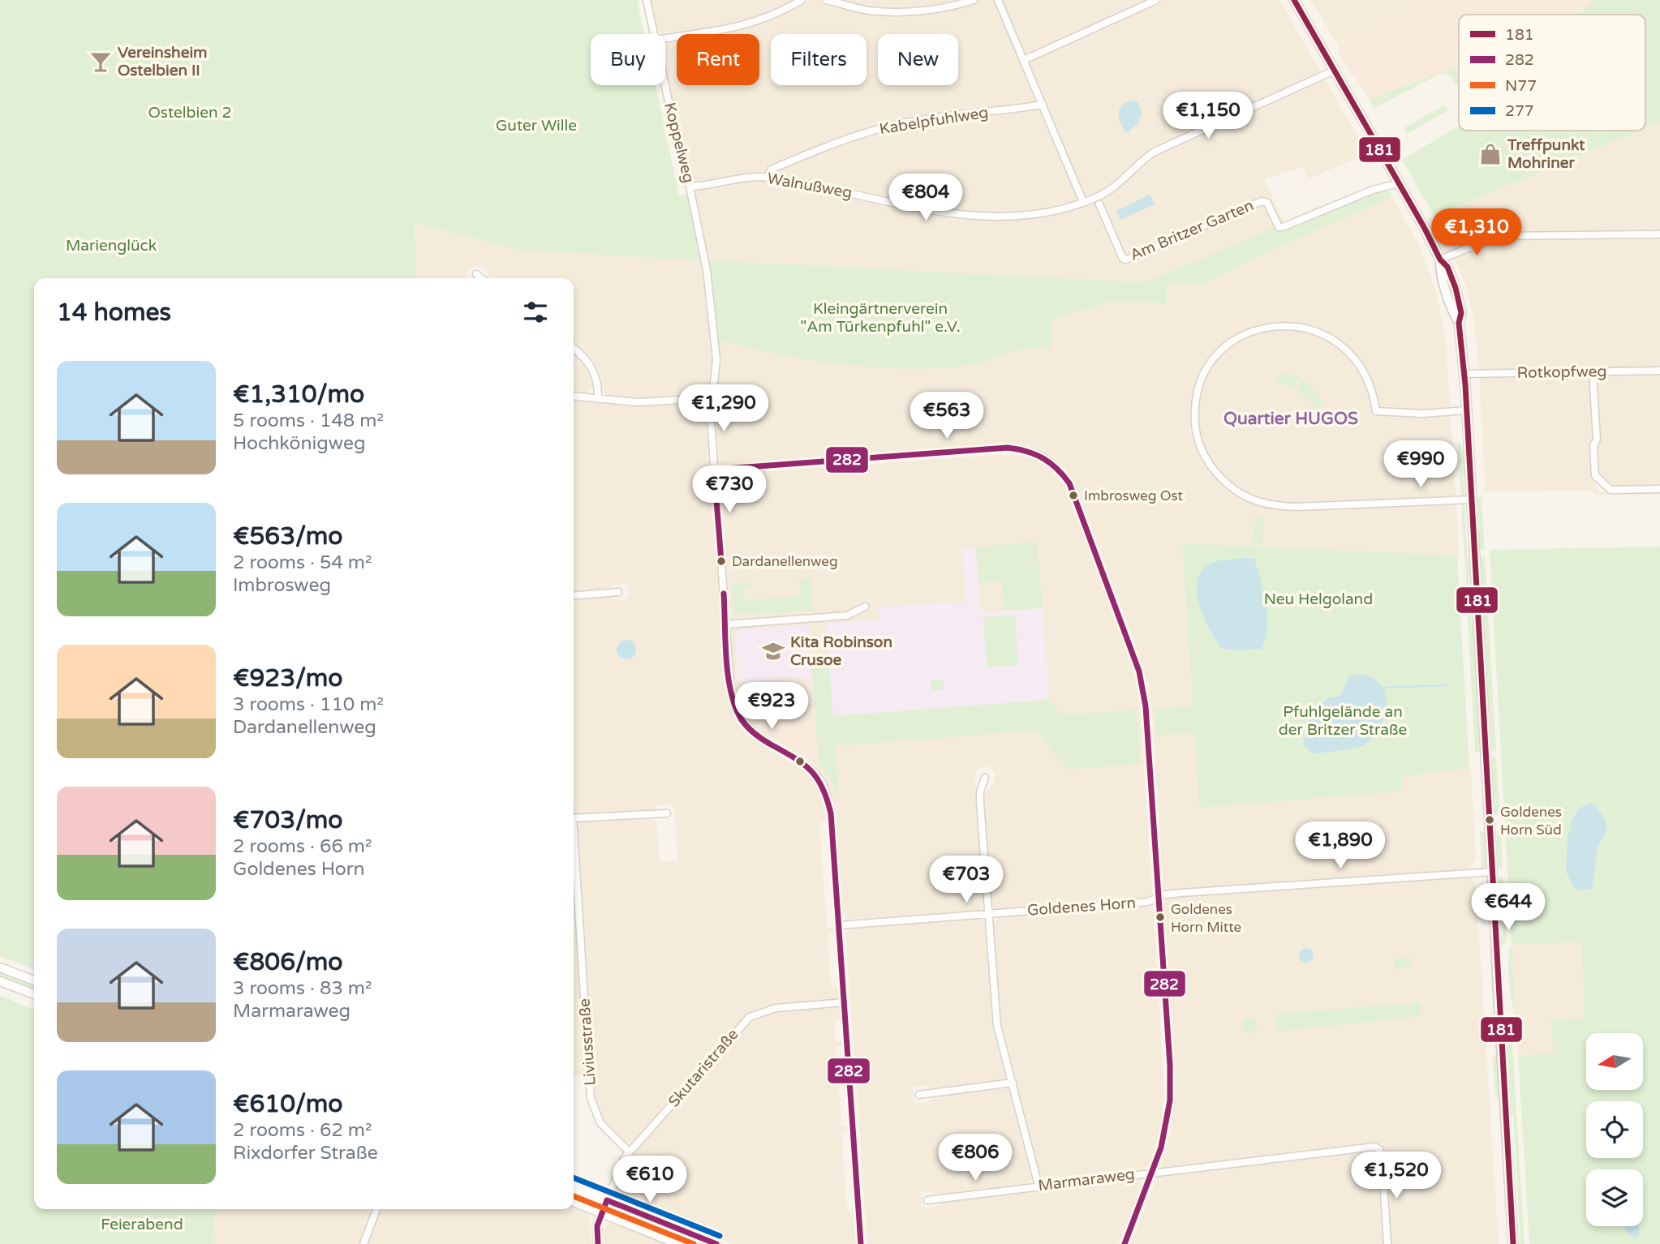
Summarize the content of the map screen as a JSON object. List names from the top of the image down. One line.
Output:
{"streets":{"street":["Kabelpfuhlweg","Koppelweg","Walnußweg","Am Britzer Garten","Rotkopfweg","Goldenes Horn","Liviusstraße","Skutaristraße","Marmaraweg"]},"crossings":[["Kabelpfuhlweg","Walnußweg"],["Koppelweg","Walnußweg"],["Liviusstraße","Skutaristraße"]],"districts":["Quartier HUGOS"],"parks":["Ostelbien 2","Guter Wille","Marienglück","Kleingärtnerverein \"Am Türkenpfuhl\" e.V.","Neu Helgoland","Pfuhlgelände an der Britzer Straße","Feierabend"],"places":{"bar":["Vereinsheim Ostelbien II"],"shop":["Treffpunkt Mohriner"],"other":["Imbrosweg Ost","Dardanellenweg","Goldenes Horn Süd","Goldenes Horn Mitte"],"school or university":["Kita Robinson Crusoe"]},"lines":["transit line 181","transit line 282","transit line 277","transit line N77"],"legend":["181","282","N77","277"],"north":"left","page":{"chip":["Buy","Rent","Filters","New"],"price":["€1,150","€804","€1,310","€1,290","€563","€990","€730","€923","€1,890","€703","€644","€806","€1,520","€610"],"heading":"14 homes","list":[{"name":"€1,310/mo","note":"5 rooms · 148 m² · Hochkönigweg"},{"name":"€563/mo","note":"2 rooms · 54 m² · Imbrosweg"},{"name":"€923/mo","note":"3 rooms · 110 m² · Dardanellenweg"},{"name":"€703/mo","note":"2 rooms · 66 m² · Goldenes Horn"},{"name":"€806/mo","note":"3 rooms · 83 m² · Marmaraweg"},{"name":"€610/mo","note":"2 rooms · 62 m² · Rixdorfer Straße"}]}}
